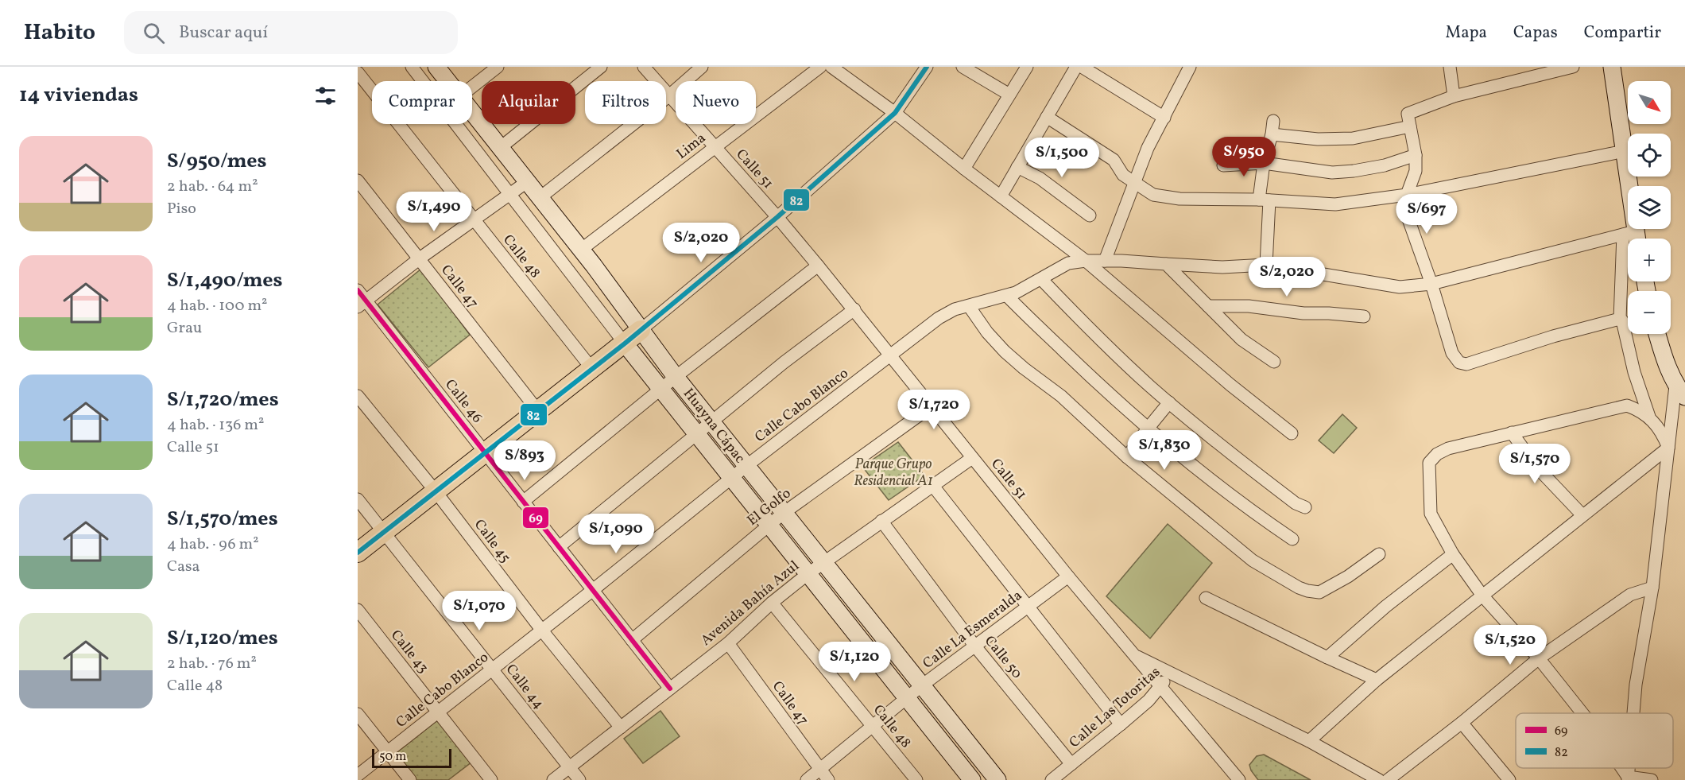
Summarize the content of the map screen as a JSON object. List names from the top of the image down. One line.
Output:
{"streets":{"main road":["Huayna Cápac"],"street":["Lima","Calle 51","Calle 48","Calle 47","Calle 46","Calle Cabo Blanco","El Golfo","Calle 45","Avenida Bahía Azul","Calle La Esmeralda","Calle 43","Calle 50","Calle 44","Calle Las Totoritas"]},"crossings":[["Lima","Calle 51"],["Lima","Huayna Cápac"],["Calle 51","Calle Cabo Blanco"],["Calle 51","El Golfo"],["Calle 51","Avenida Bahía Azul"],["Calle 51","Calle La Esmeralda"],["Calle 51","Calle Las Totoritas"],["Calle 48","Avenida Bahía Azul"],["Calle 48","Calle La Esmeralda"],["Calle 47","Avenida Bahía Azul"],["Calle 47","Calle La Esmeralda"],["Calle 46","Calle Cabo Blanco"],["Calle 46","El Golfo"],["Calle 46","Avenida Bahía Azul"],["Calle Cabo Blanco","Huayna Cápac"],["Calle Cabo Blanco","Calle 45"],["Calle Cabo Blanco","Calle 43"],["Calle Cabo Blanco","Calle 44"],["Huayna Cápac","El Golfo"],["Huayna Cápac","Avenida Bahía Azul"],["Huayna Cápac","Calle La Esmeralda"],["Calle 45","Avenida Bahía Azul"],["Avenida Bahía Azul","Calle 50"],["Avenida Bahía Azul","Calle 44"],["Calle La Esmeralda","Calle 50"],["Calle 50","Calle Las Totoritas"]],"parks":["Parque Grupo Residencial A1"],"lines":["transit line 82","transit line 69"],"legend":["69","82"],"scale_bar":"50 m","north":"bottom right","page":{"header":"Habito","search":"Buscar aquí","nav":["Mapa","Capas","Compartir"],"heading":"14 viviendas","map_buttons":["+","−"],"chip":["Comprar","Alquilar","Filtros","Nuevo"],"list":[{"name":"S/950/mes","note":"2 hab. · 64 m² · Piso"},{"name":"S/1,490/mes","note":"4 hab. · 100 m² · Grau"},{"name":"S/1,720/mes","note":"4 hab. · 136 m² · Calle 51"},{"name":"S/1,570/mes","note":"4 hab. · 96 m² · Casa"},{"name":"S/1,120/mes","note":"2 hab. · 76 m² · Calle 48"}],"price":["S/950","S/1,500","S/1,490","S/697","S/2,020","S/2,020","S/1,720","S/1,830","S/893","S/1,570","S/1,090","S/1,070","S/1,520","S/1,120"],"scale":"50 m"}}
